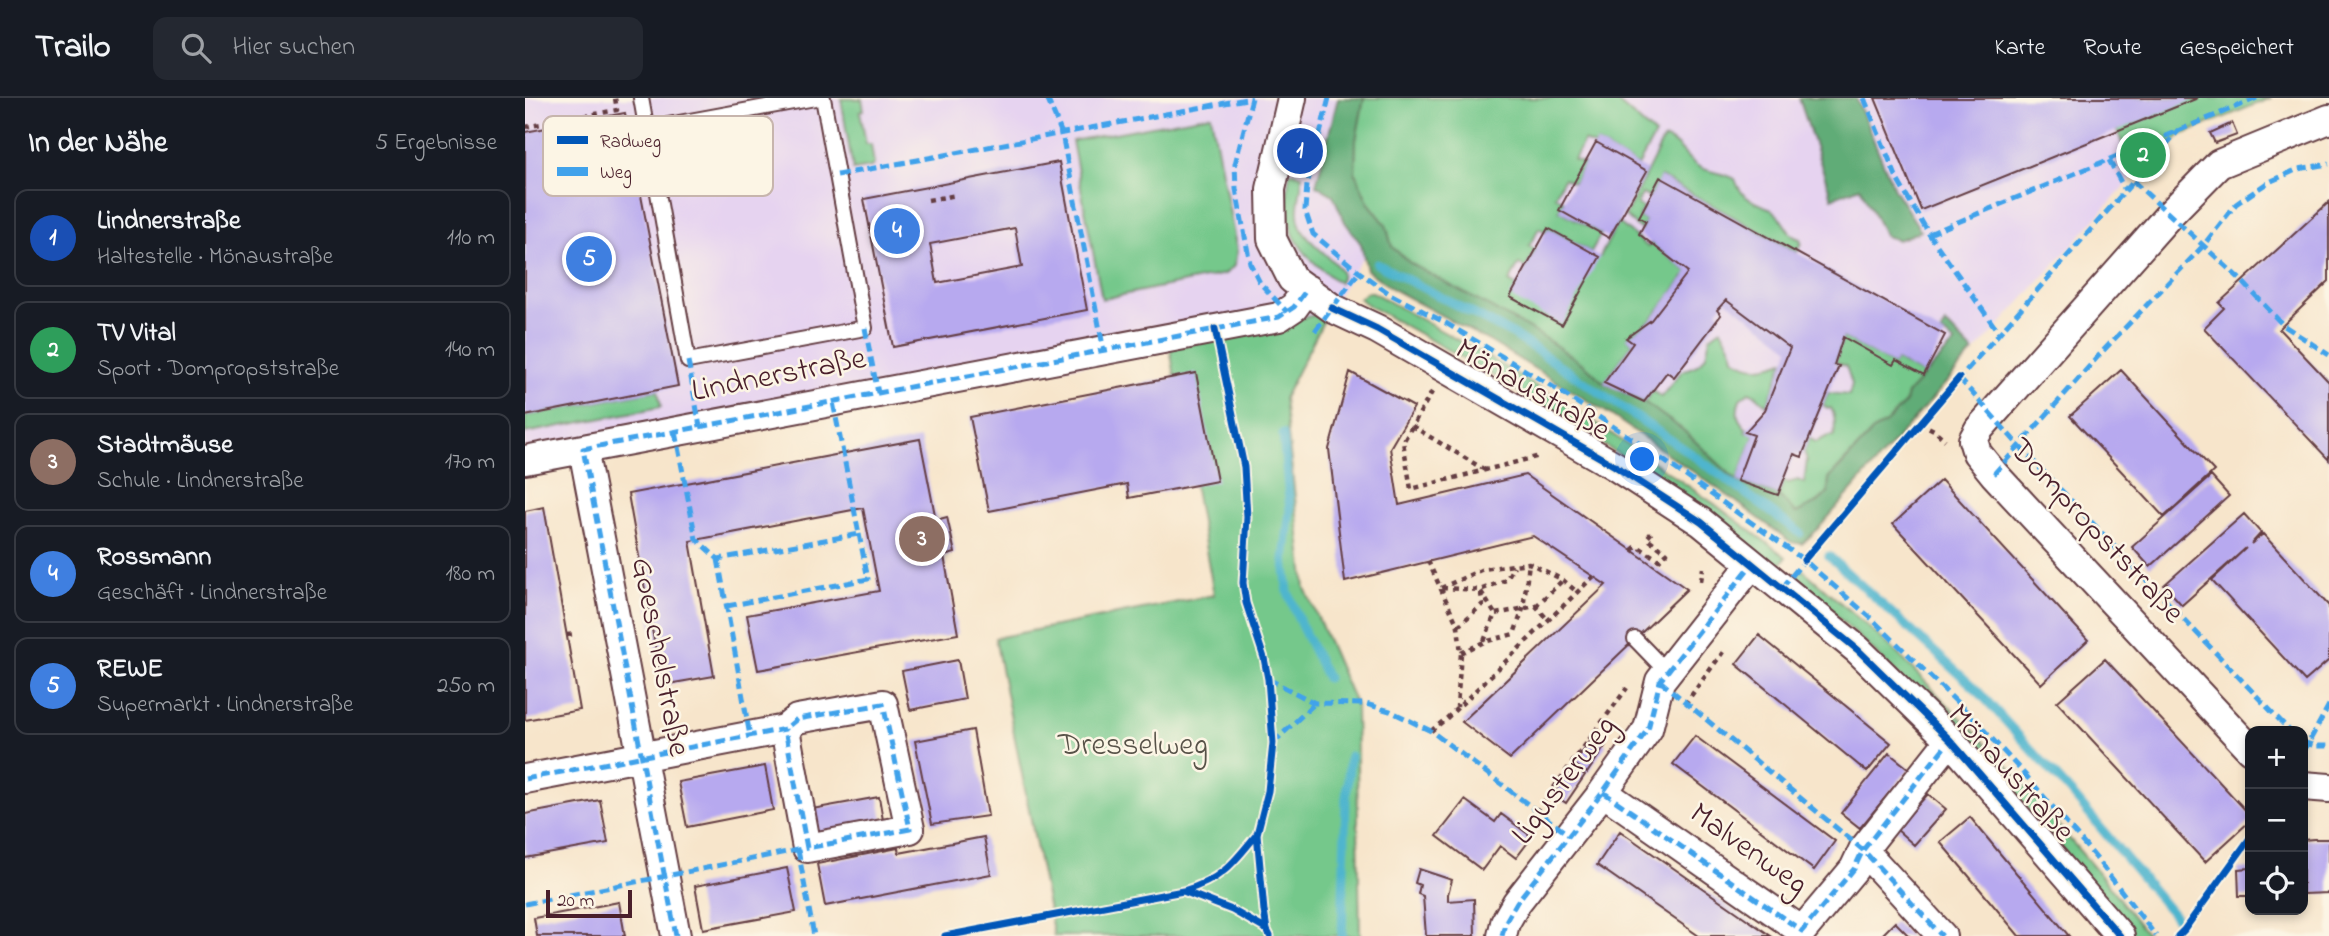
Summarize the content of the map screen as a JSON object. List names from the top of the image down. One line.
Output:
{"streets":{"street":["Lindnerstraße","Mönaustraße","Dompropststraße","Goeschelstraße","Ligusterweg","Malvenweg"]},"crossings":[["Lindnerstraße","Mönaustraße"],["Lindnerstraße","Goeschelstraße"],["Mönaustraße","Ligusterweg"],["Mönaustraße","Malvenweg"],["Ligusterweg","Malvenweg"]],"parks":["Dresselweg"],"legend":["Radweg","Weg"],"scale_bar":"20 m","page":{"header":"Trailo","search":"Hier suchen","nav":["Karte","Route","Gespeichert"],"heading":["In der Nähe","5 Ergebnisse"],"pins":["1","2","4","5","3"],"list":[{"mark":"1","name":"Lindnerstraße","note":"Haltestelle · Mönaustraße","value":"110 m"},{"mark":"2","name":"TV Vital","note":"Sport · Dompropststraße","value":"140 m"},{"mark":"3","name":"Stadtmäuse","note":"Schule · Lindnerstraße","value":"170 m"},{"mark":"4","name":"Rossmann","note":"Geschäft · Lindnerstraße","value":"180 m"},{"mark":"5","name":"REWE","note":"Supermarkt · Lindnerstraße","value":"250 m"}],"map_buttons":["+","−"],"scale":"20 m"}}
